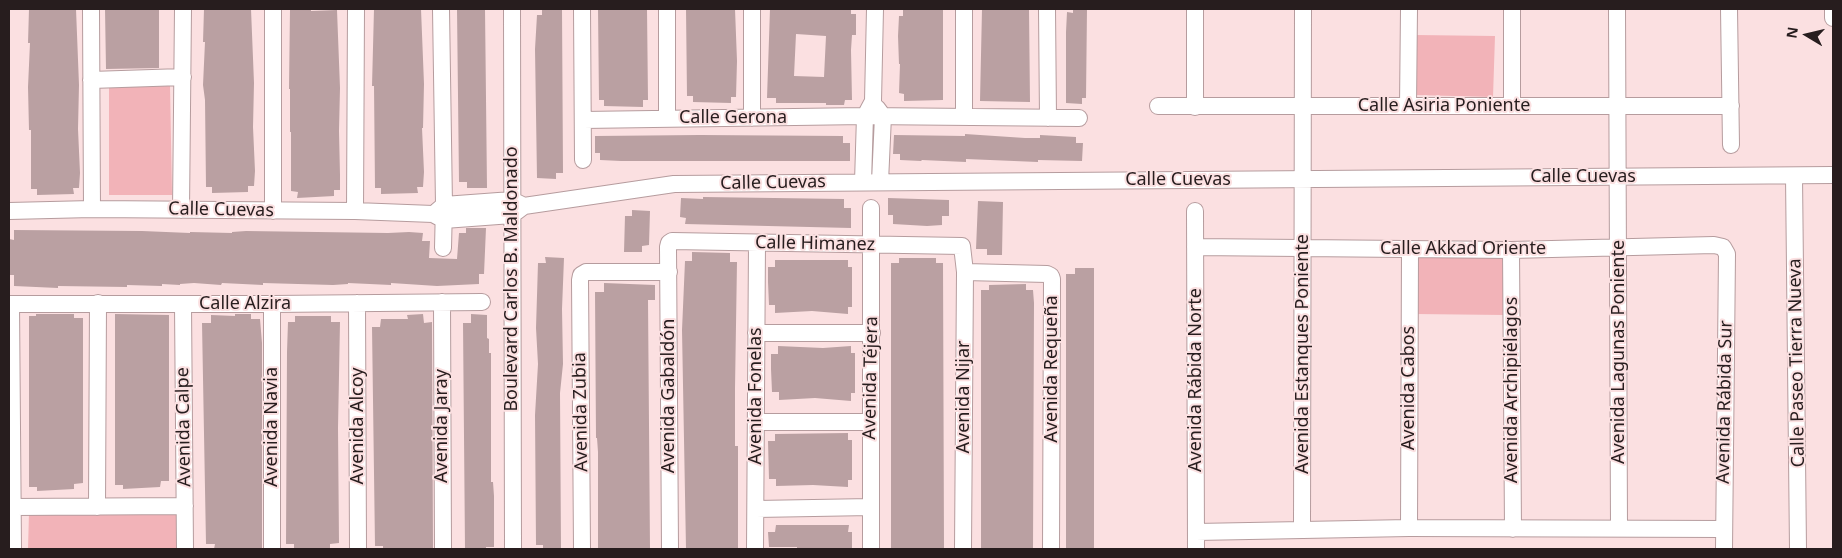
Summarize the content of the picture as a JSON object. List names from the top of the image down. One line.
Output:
{"streets":{"street":["Calle Asiria Poniente","Calle Gerona","Calle Cuevas","Calle Himanez","Calle Akkad Oriente","Boulevard Carlos B. Maldonado","Calle Alzira","Avenida Lagunas Poniente","Avenida Estanques Poniente","Calle Paseo Tierra Nueva","Avenida Requeña","Avenida Téjera","Avenida Rábida Norte","Avenida Cabos","Avenida Archipiélagos","Avenida Gabaldón","Avenida Fonelas","Avenida Nijar","Avenida Rábida Sur","Avenida Zubia","Avenida Alcoy","Avenida Jaray","Avenida Calpe","Avenida Navia"]},"crossings":[["Calle Asiria Poniente","Avenida Lagunas Poniente"],["Calle Asiria Poniente","Avenida Estanques Poniente"],["Calle Cuevas","Boulevard Carlos B. Maldonado"],["Calle Cuevas","Avenida Lagunas Poniente"],["Calle Cuevas","Avenida Estanques Poniente"],["Calle Cuevas","Calle Paseo Tierra Nueva"],["Calle Himanez","Avenida Téjera"],["Calle Himanez","Avenida Gabaldón"],["Calle Himanez","Avenida Fonelas"],["Calle Himanez","Avenida Nijar"],["Calle Akkad Oriente","Avenida Lagunas Poniente"],["Calle Akkad Oriente","Avenida Estanques Poniente"],["Calle Akkad Oriente","Avenida Rábida Norte"],["Calle Akkad Oriente","Avenida Cabos"],["Calle Akkad Oriente","Avenida Archipiélagos"],["Calle Akkad Oriente","Avenida Rábida Sur"],["Calle Alzira","Avenida Alcoy"],["Calle Alzira","Avenida Jaray"],["Calle Alzira","Avenida Calpe"],["Calle Alzira","Avenida Navia"],["Avenida Requeña","Avenida Nijar"],["Avenida Gabaldón","Avenida Zubia"]],"north":"left"}
